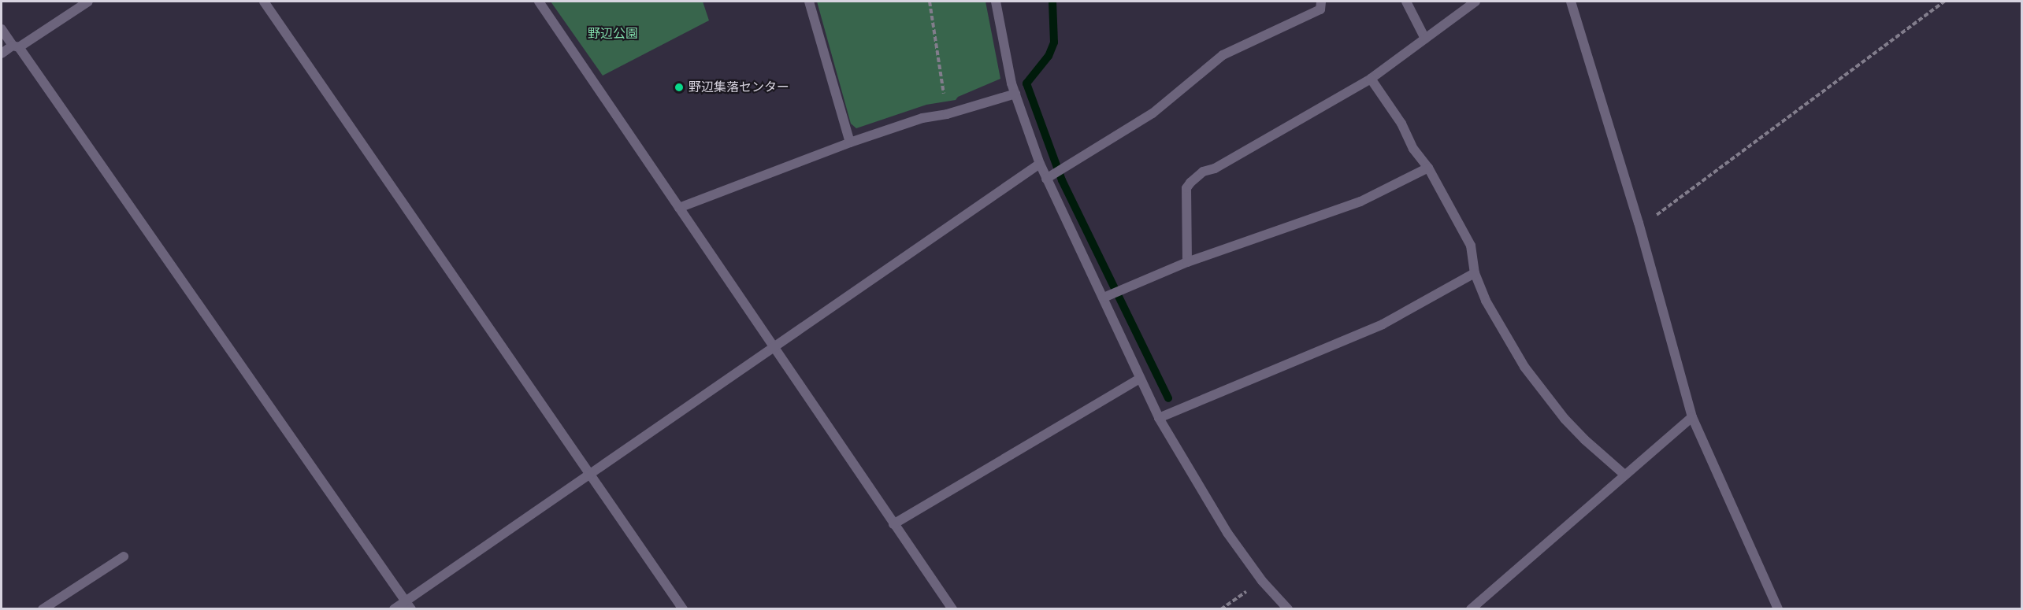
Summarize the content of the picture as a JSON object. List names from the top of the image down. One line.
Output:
{"parks":["野辺公園"],"places":["野辺集落センター"]}
